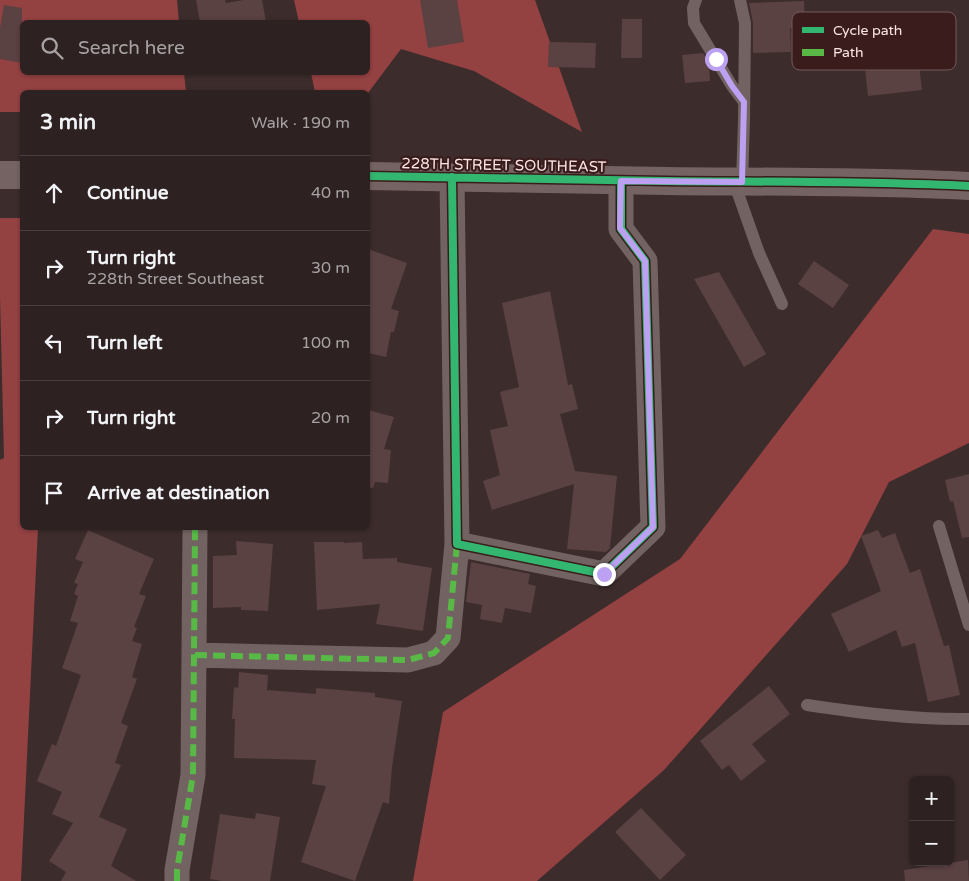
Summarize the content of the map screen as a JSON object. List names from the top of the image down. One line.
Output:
{"streets":{"main road":["228TH STREET SOUTHEAST"]},"legend":["Cycle path","Path"],"page":{"search":"Search here","heading":["3 min","Walk · 190 m"],"list":[["Continue","40 m"],["Turn right","228th Street Southeast","30 m"],["Turn left","100 m"],["Turn right","20 m"],"Arrive at destination"],"map_buttons":["+","−"]}}
